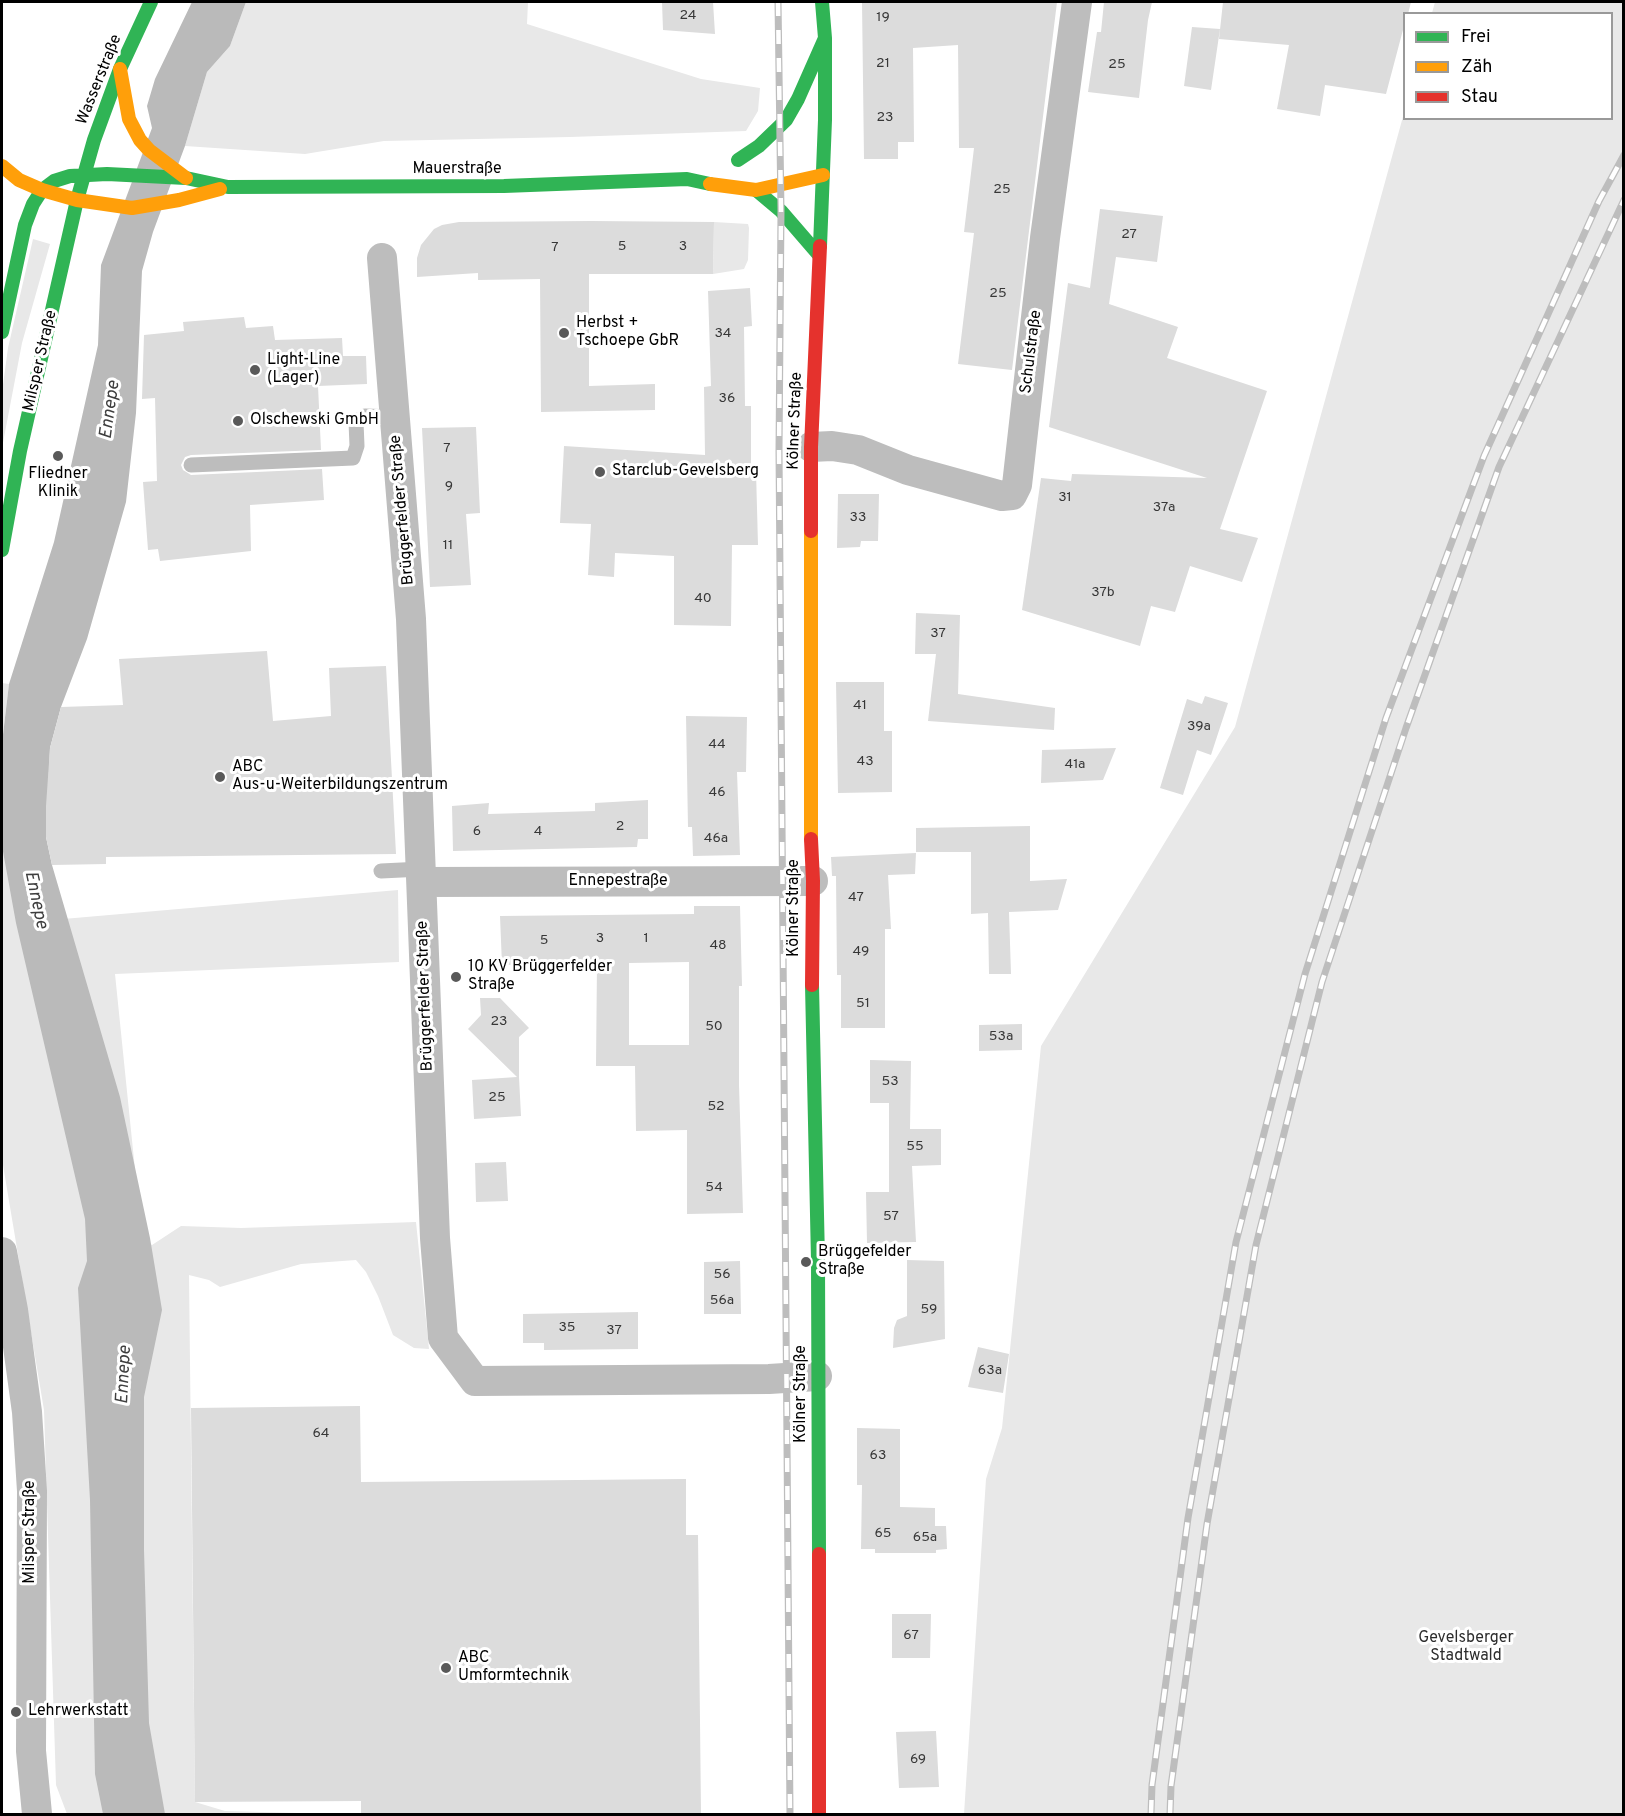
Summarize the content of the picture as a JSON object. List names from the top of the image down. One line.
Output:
{"streets":{"main road":["Wasserstraße","Mauerstraße","Milsper Straße","Kölner Straße"],"street":["Schulstraße","Brüggerfelder Straße","Ennepestraße"]},"crossings":[["Wasserstraße","Mauerstraße"],["Wasserstraße","Milsper Straße"],["Mauerstraße","Milsper Straße"],["Mauerstraße","Kölner Straße"],["Schulstraße","Kölner Straße"],["Kölner Straße","Brüggerfelder Straße"],["Kölner Straße","Ennepestraße"],["Brüggerfelder Straße","Ennepestraße"]],"water":["Ennepe"],"parks":["Gevelsberger Stadtwald"],"places":["Herbst + Tschoepe GbR","Light-Line (Lager)","Olschewski GmbH","Fliedner Klinik","Starclub-Gevelsberg","ABC Aus-u-Weiterbildungszentrum","10 KV Brüggerfelder Straße","Brüggefelder Straße","ABC Umformtechnik","Lehrwerkstatt"],"house_numbers":["24","19","21","25","23","25","27","5","3","7","25","34","36","7","9","31","37a","33","11","37b","40","37","41","39a","44","43","41a","46","2","6","4","46a","47","3","1","5","48","49","51","23","50","53a","53","25","52","55","54","57","56","56a","59","35","37","63a","64","63","65","65a","67","69"],"legend":["Frei","Zäh","Stau"]}
